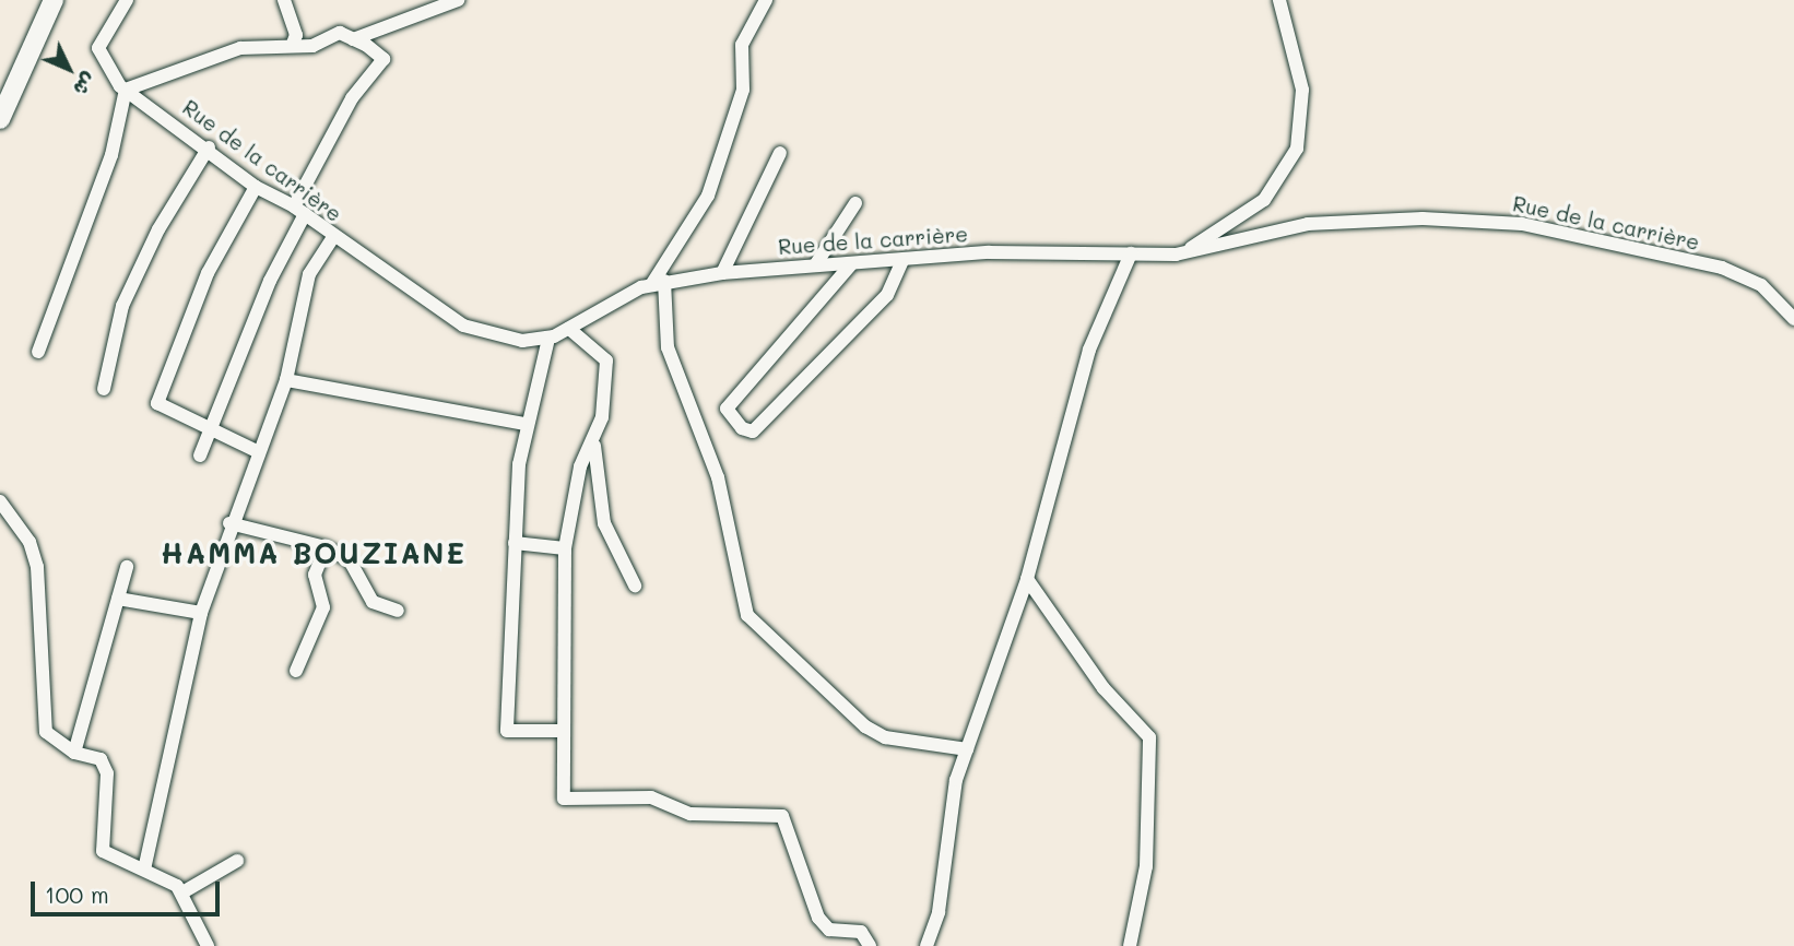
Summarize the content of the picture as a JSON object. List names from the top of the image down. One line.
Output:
{"streets":{"street":["Rue de la carrière"]},"districts":["HAMMA BOUZIANE"],"scale_bar":"100 m","north":"bottom right"}
